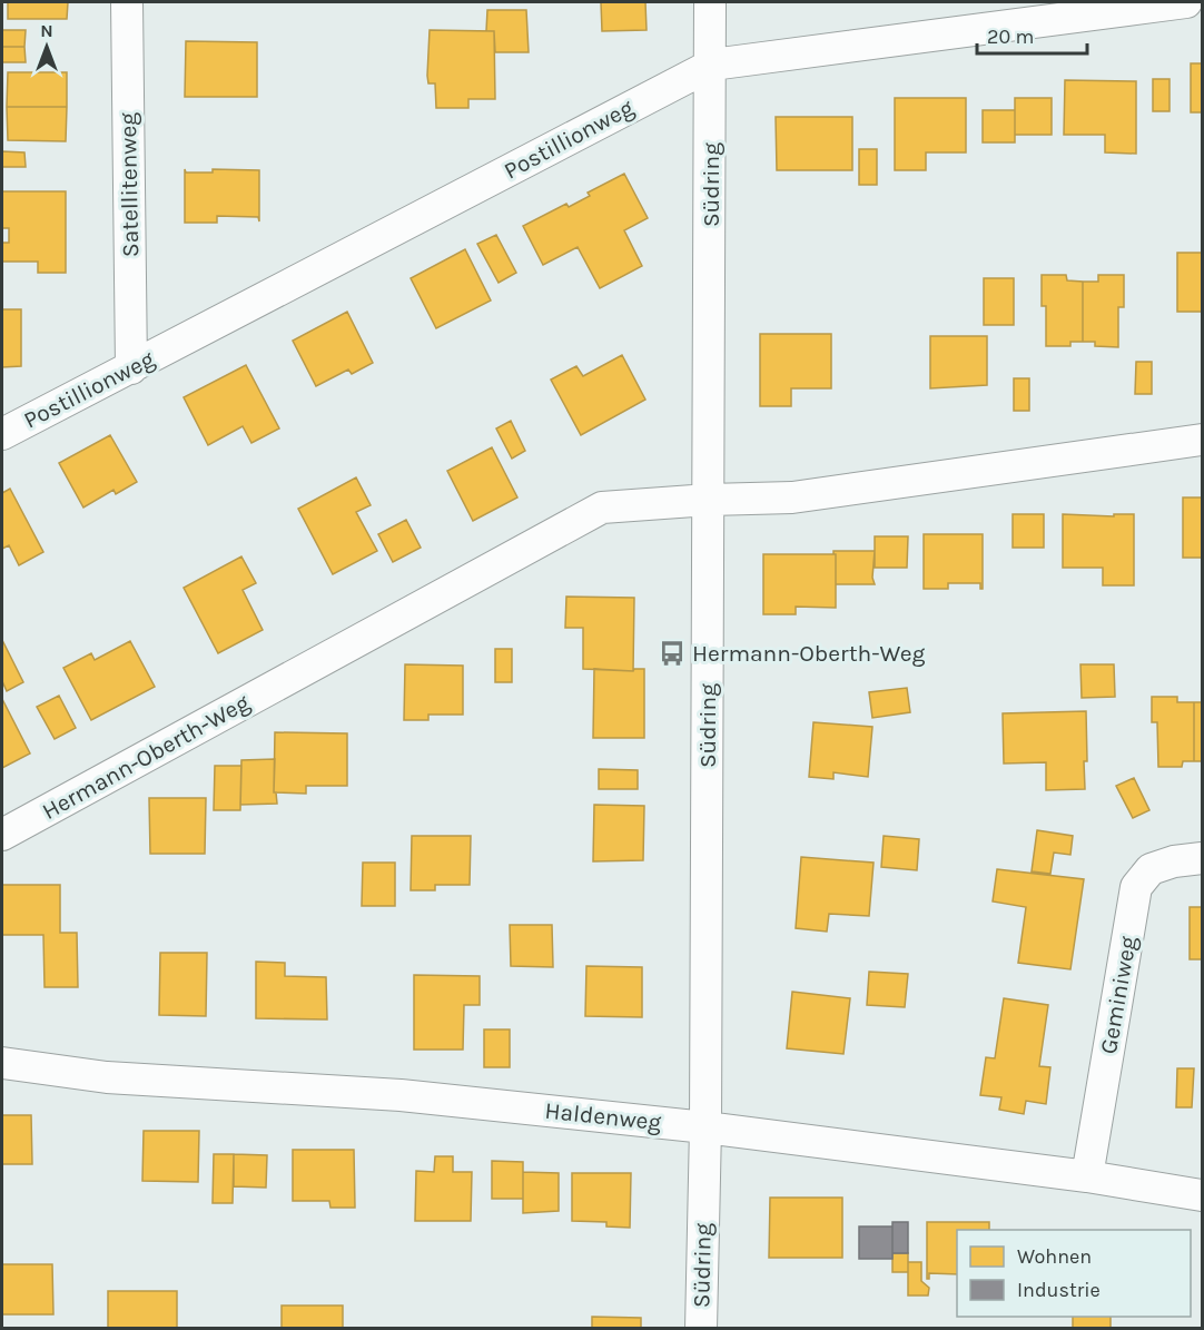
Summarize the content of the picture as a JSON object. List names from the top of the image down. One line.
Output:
{"streets":{"street":["Postillionweg","Satellitenweg","Südring","Hermann-Oberth-Weg","Geminiweg","Haldenweg"]},"crossings":[["Postillionweg","Satellitenweg"],["Postillionweg","Südring"],["Südring","Hermann-Oberth-Weg"],["Südring","Haldenweg"],["Geminiweg","Haldenweg"]],"places":{"bus stop":["Hermann-Oberth-Weg"]},"legend":["Wohnen","Industrie"],"scale_bar":"20 m","north":"top"}
